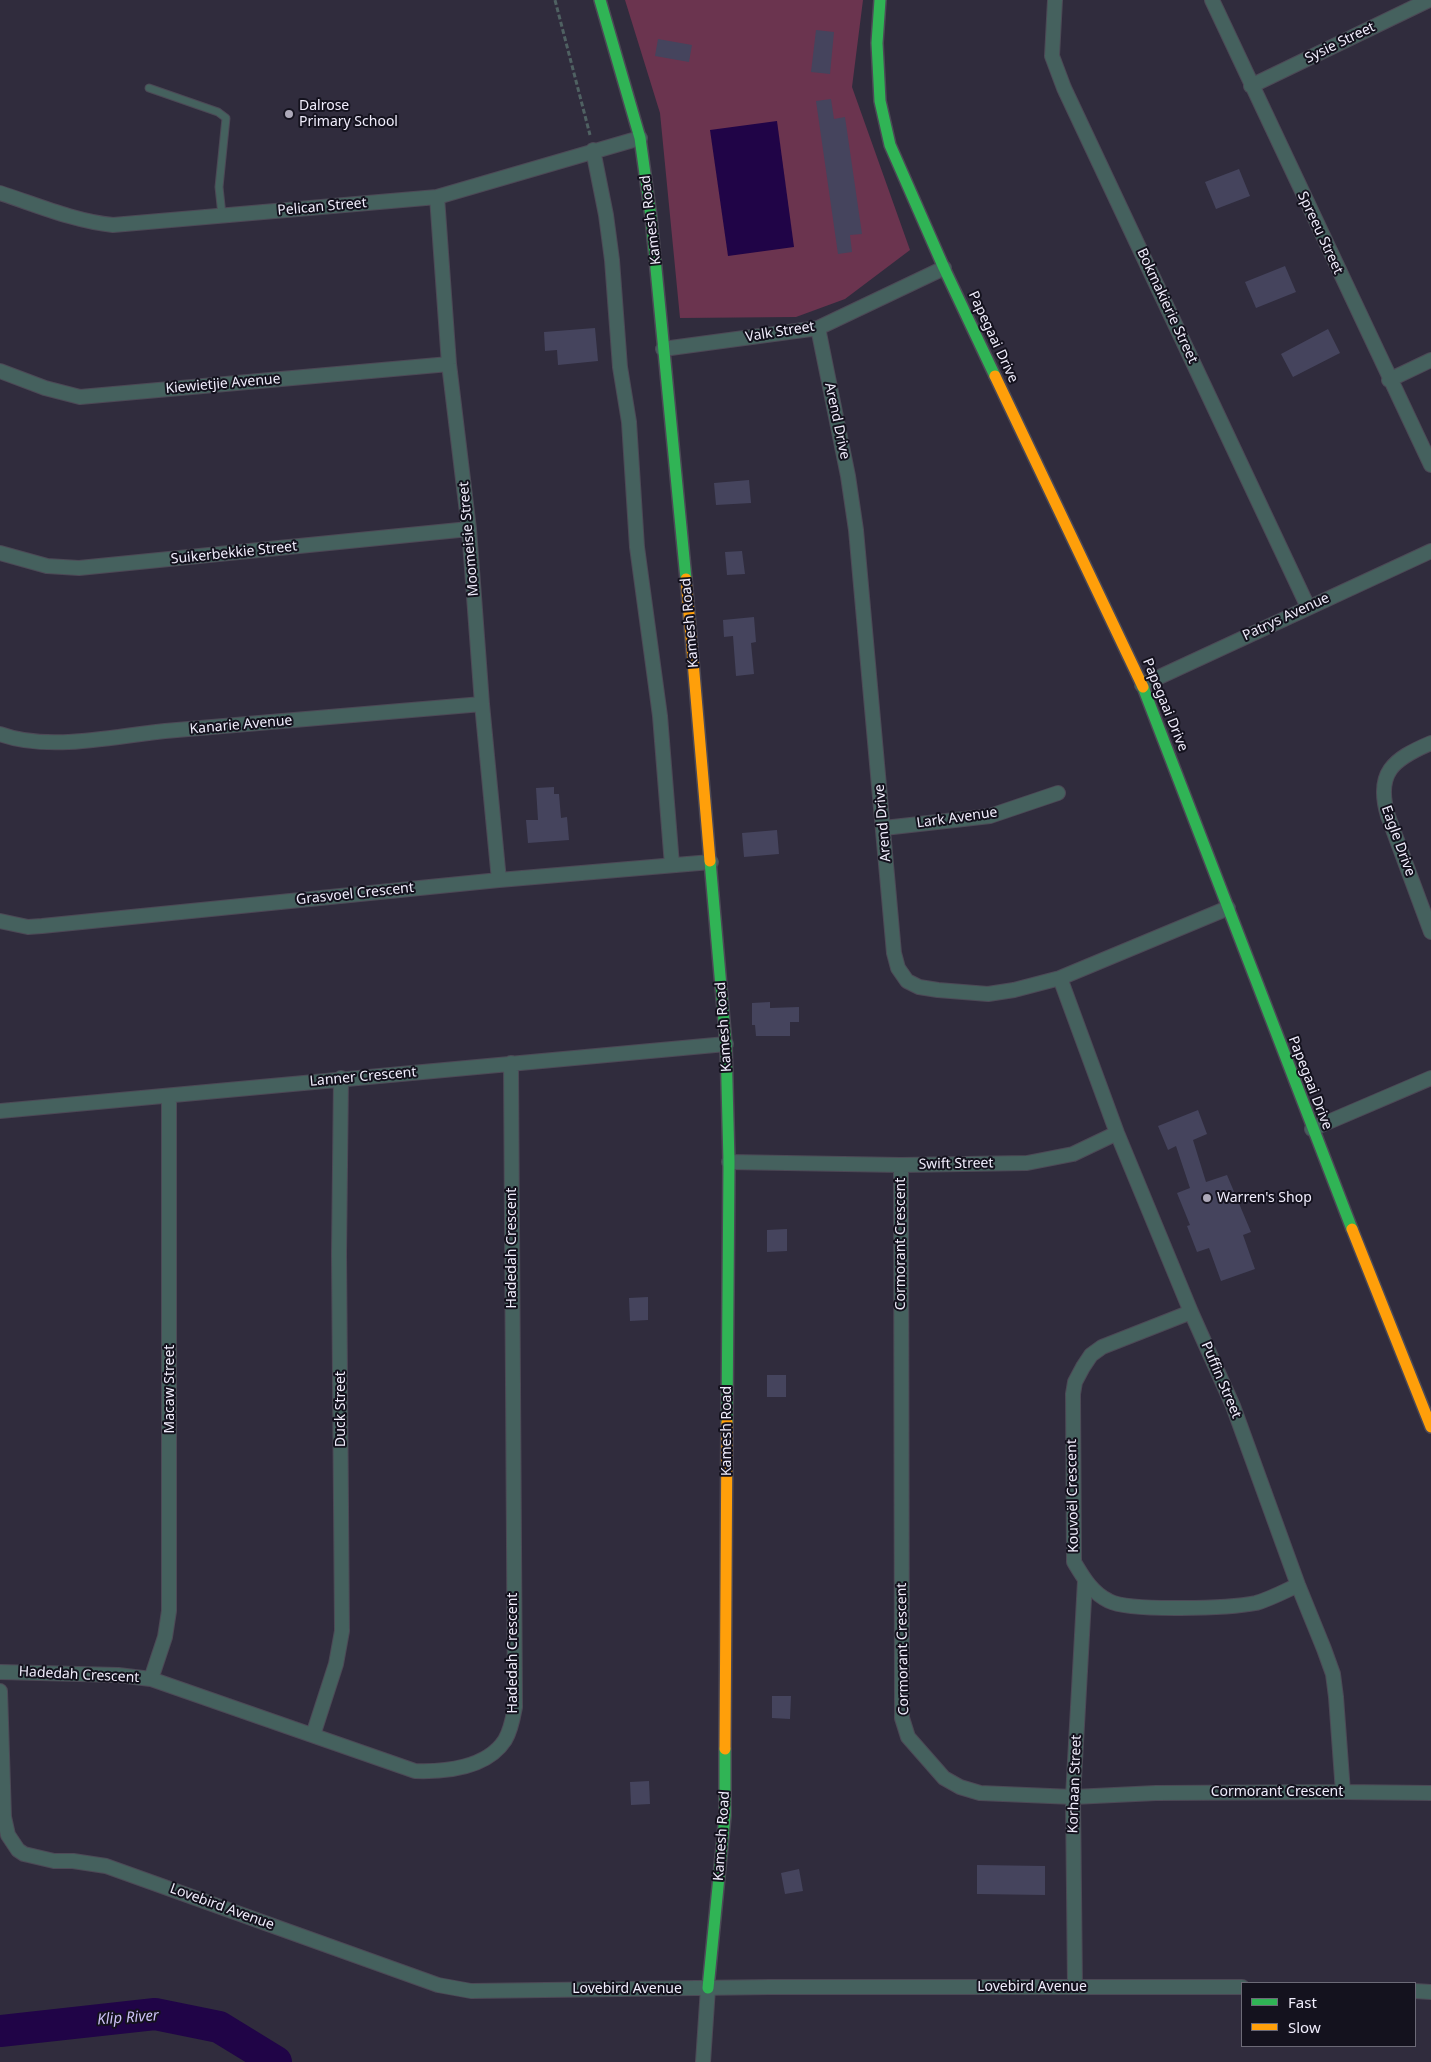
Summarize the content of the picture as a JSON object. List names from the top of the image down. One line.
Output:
{"streets":{"street":["Sysie Street","Pelican Street","Kamesh Road","Spreeu Street","Bokmakierie Street","Valk Street","Papegaai Drive","Kiewietjie Avenue","Arend Drive","Moomeisie Street","Suikerbekkie Street","Patrys Avenue","Kanarie Avenue","Lark Avenue","Eagle Drive","Grasvoel Crescent","Lanner Crescent","Swift Street","Cormorant Crescent","Hadedah Crescent","Puffin Street","Macaw Street","Duck Street","Kouvoël Crescent","Korhaan Street","Lovebird Avenue"]},"crossings":[["Sysie Street","Spreeu Street"],["Pelican Street","Kamesh Road"],["Pelican Street","Moomeisie Street"],["Kamesh Road","Valk Street"],["Kamesh Road","Grasvoel Crescent"],["Kamesh Road","Lanner Crescent"],["Kamesh Road","Swift Street"],["Kamesh Road","Lovebird Avenue"],["Bokmakierie Street","Patrys Avenue"],["Valk Street","Papegaai Drive"],["Valk Street","Arend Drive"],["Papegaai Drive","Arend Drive"],["Papegaai Drive","Patrys Avenue"],["Kiewietjie Avenue","Moomeisie Street"],["Arend Drive","Lark Avenue"],["Arend Drive","Puffin Street"],["Moomeisie Street","Suikerbekkie Street"],["Moomeisie Street","Kanarie Avenue"],["Moomeisie Street","Grasvoel Crescent"],["Lanner Crescent","Hadedah Crescent"],["Lanner Crescent","Macaw Street"],["Lanner Crescent","Duck Street"],["Swift Street","Cormorant Crescent"],["Swift Street","Puffin Street"],["Cormorant Crescent","Puffin Street"],["Cormorant Crescent","Korhaan Street"],["Hadedah Crescent","Macaw Street"],["Hadedah Crescent","Duck Street"],["Puffin Street","Kouvoël Crescent"],["Kouvoël Crescent","Korhaan Street"],["Korhaan Street","Lovebird Avenue"]],"water":["Klip River"],"places":["Dalrose Primary School","Warren's Shop"],"legend":["Fast","Slow"]}
